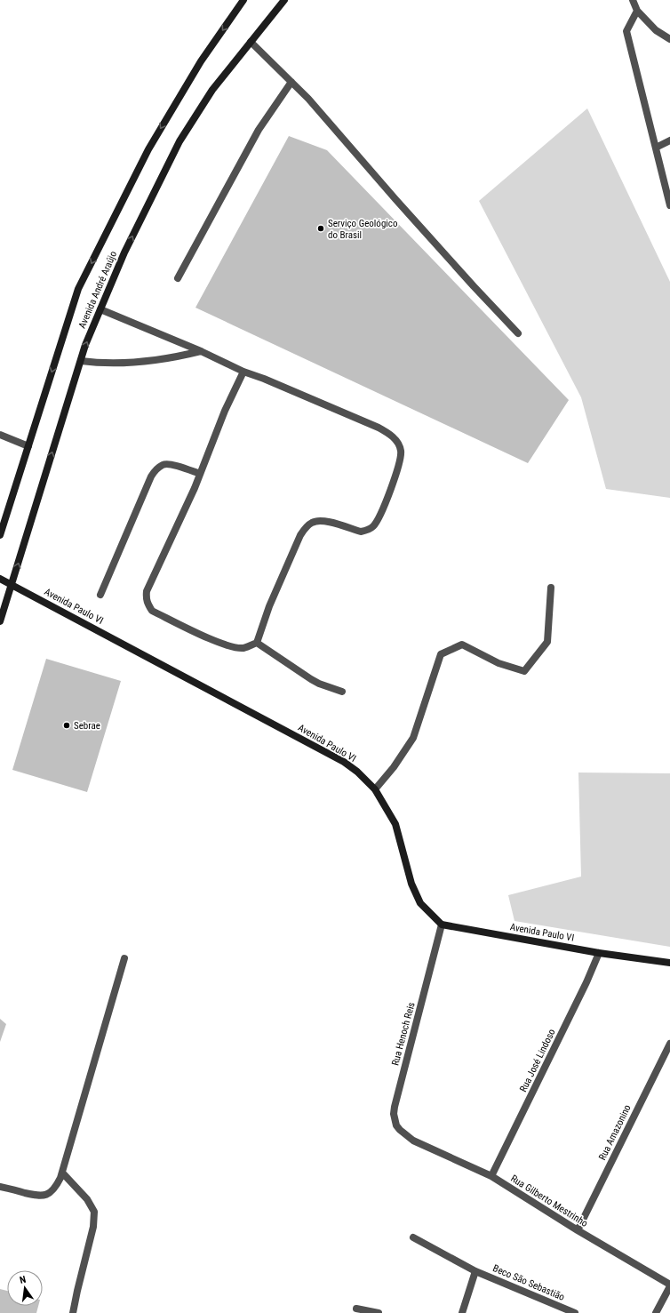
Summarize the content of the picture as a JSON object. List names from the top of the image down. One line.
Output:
{"streets":{"main road":["Avenida André Araújo","Avenida Paulo VI"],"street":["Rua Henoch Reis","Rua José Lindoso","Rua Amazonino","Rua Gilberto Mestrinho","Beco São Sebastião"]},"crossings":[["Avenida André Araújo","Avenida Paulo VI"],["Avenida Paulo VI","Rua Henoch Reis"],["Avenida Paulo VI","Rua José Lindoso"],["Rua Henoch Reis","Rua Gilberto Mestrinho"],["Rua José Lindoso","Rua Gilberto Mestrinho"],["Rua Amazonino","Rua Gilberto Mestrinho"]],"places":["Serviço Geológico do Brasil","Sebrae"],"north":"top"}
